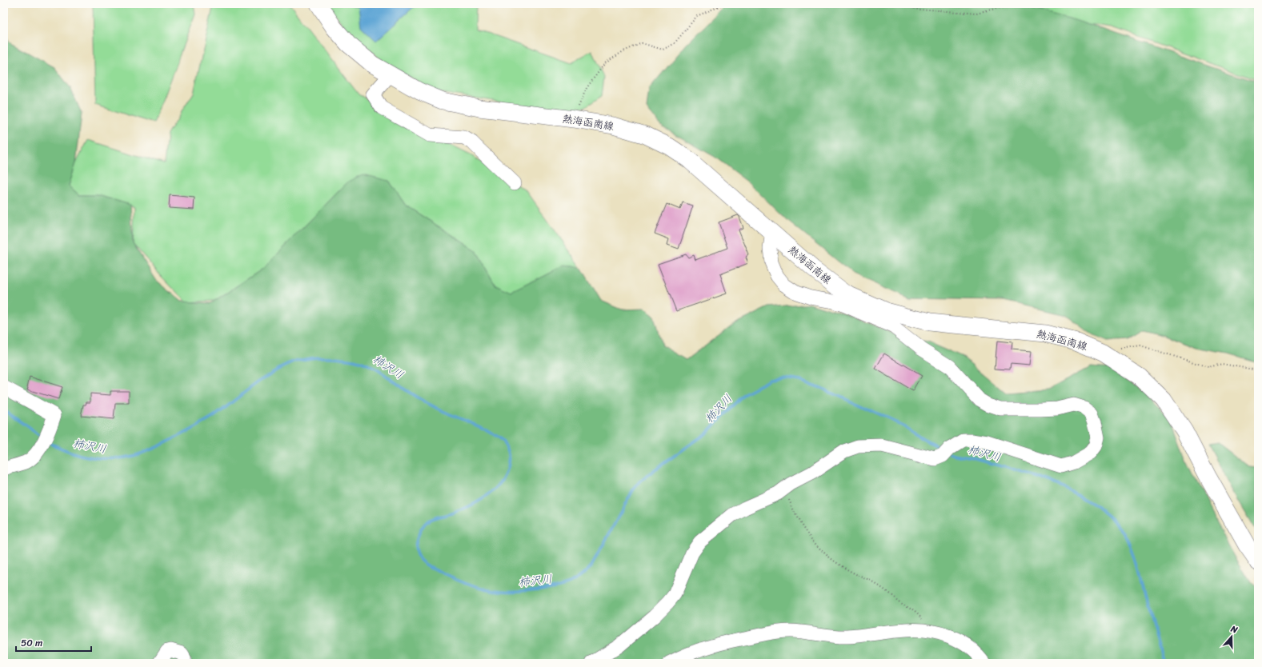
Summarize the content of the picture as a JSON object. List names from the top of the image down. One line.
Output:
{"streets":{"main road":["熱海函南線"]},"water":["柿沢川"],"scale_bar":"50 m","north":"top"}
